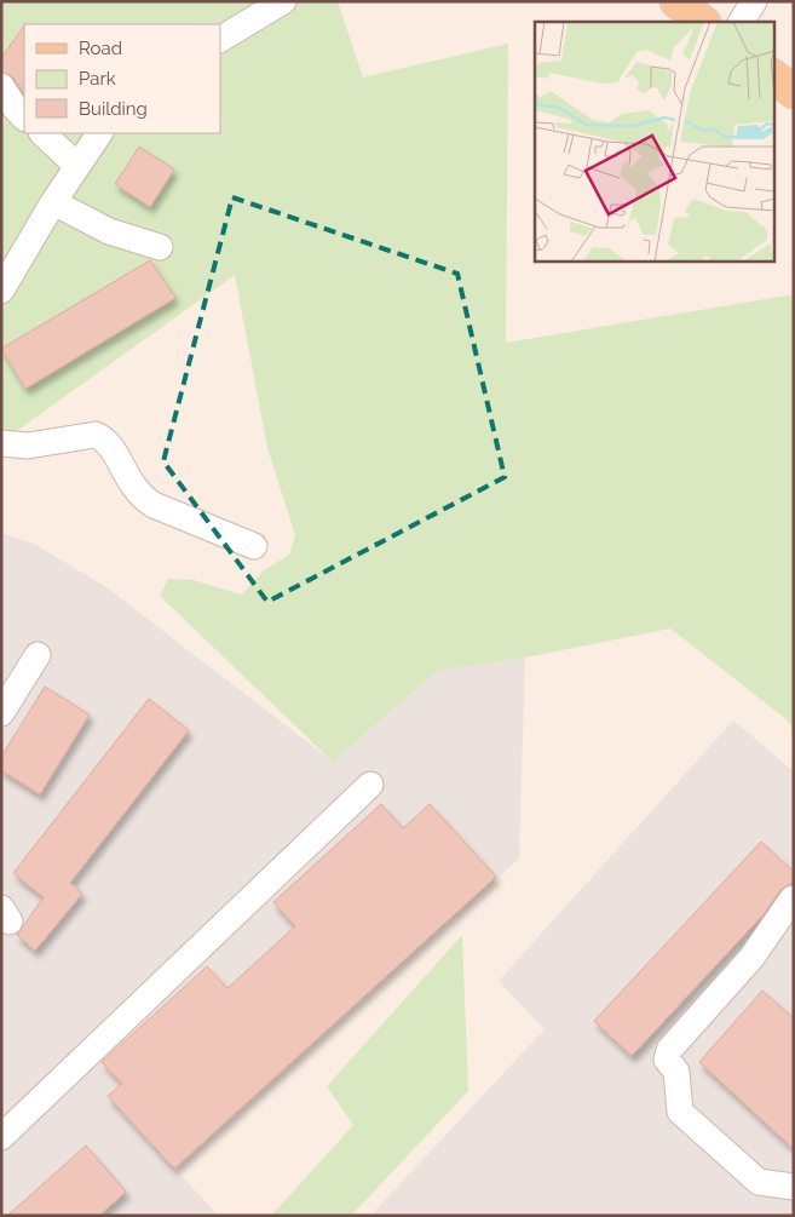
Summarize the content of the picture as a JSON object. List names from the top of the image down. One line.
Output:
{"legend":["Road","Park","Building"]}
